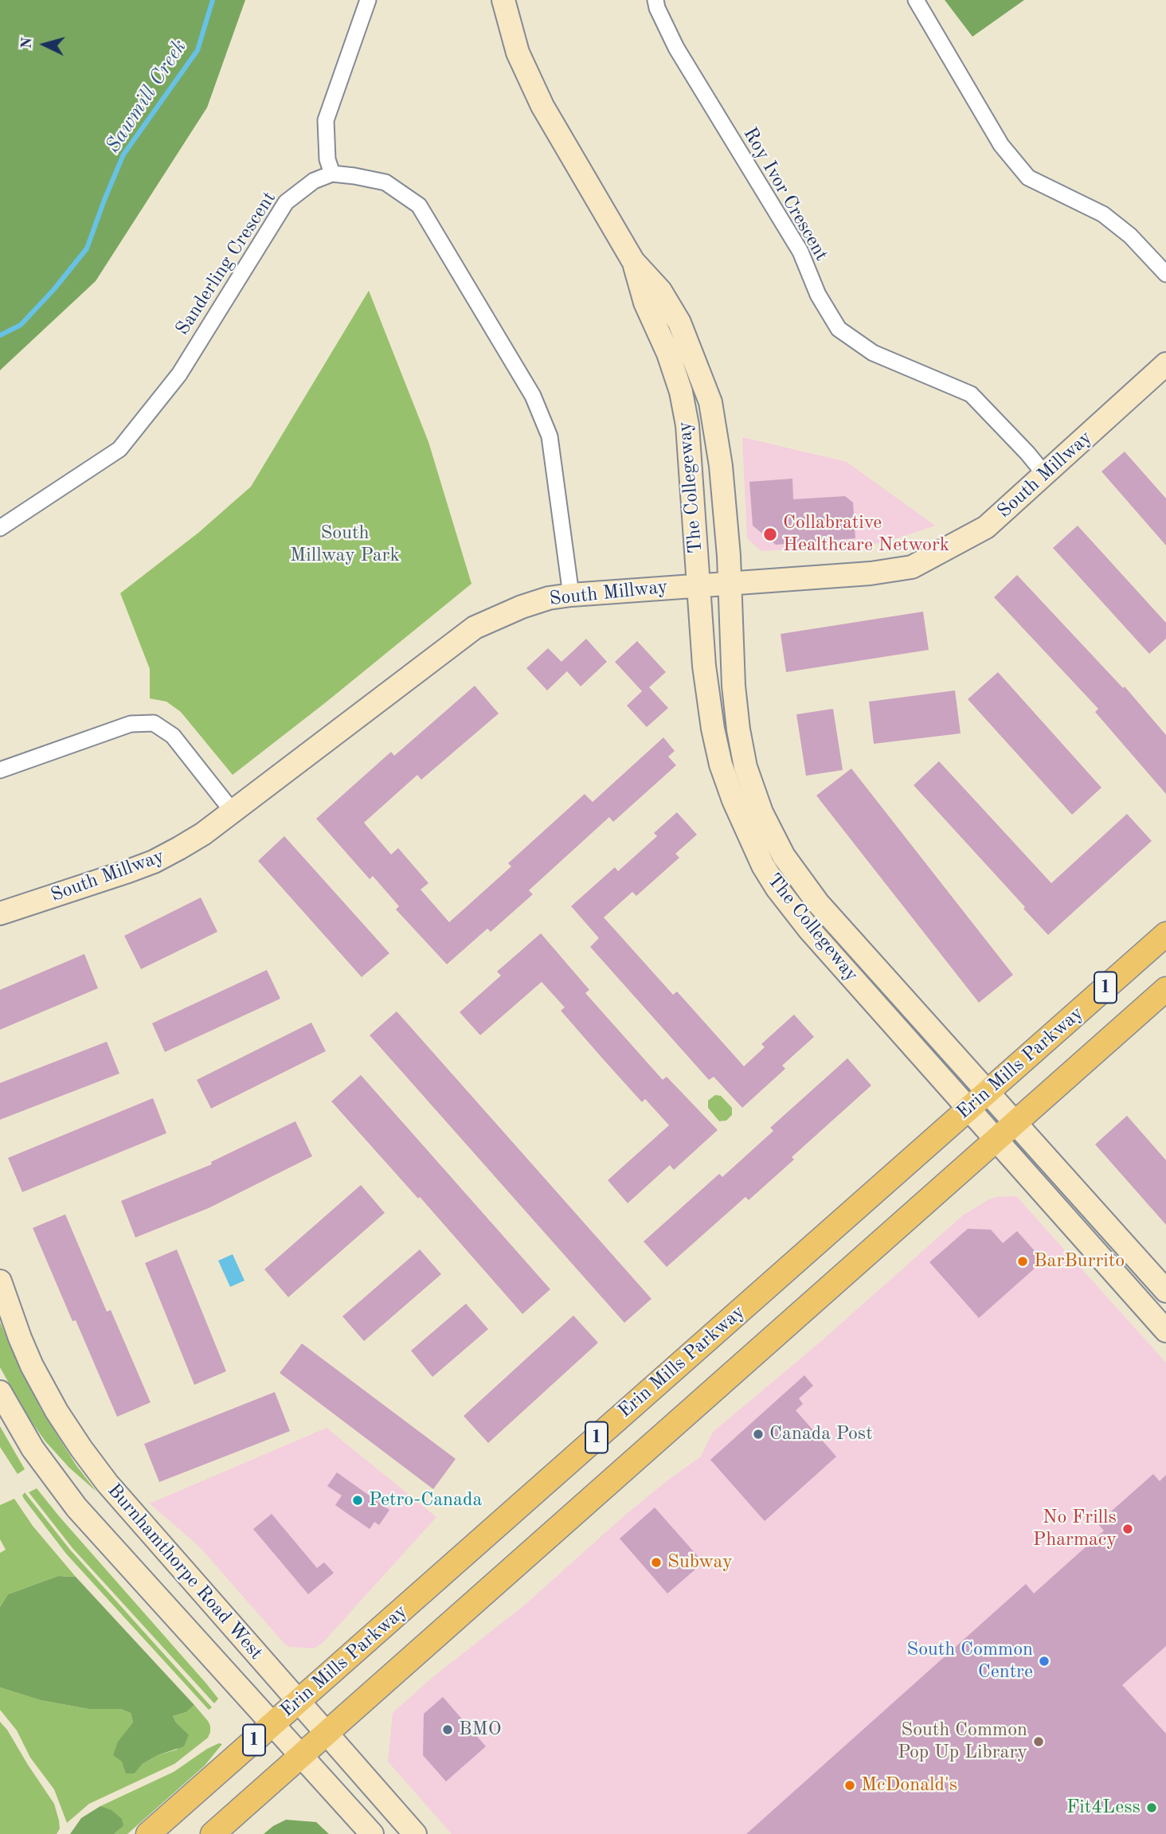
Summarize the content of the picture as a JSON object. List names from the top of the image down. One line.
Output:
{"streets":{"main road":["1","Erin Mills Parkway"],"street":["Roy Ivor Crescent","Sanderling Crescent","South Millway","The Collegeway","Burnhamthorpe Road West"]},"crossings":[["Roy Ivor Crescent","South Millway"],["South Millway","The Collegeway"],["The Collegeway","Erin Mills Parkway"],["Erin Mills Parkway","Burnhamthorpe Road West"]],"water":["Sawmill Creek"],"parks":["South Millway Park"],"places":["Collabrative Healthcare Network","BarBurrito","Canada Post","Petro-Canada","No Frills Pharmacy","Subway","South Common Centre","BMO","South Common Pop Up Library","McDonald's","Fit4Less"],"north":"left"}
